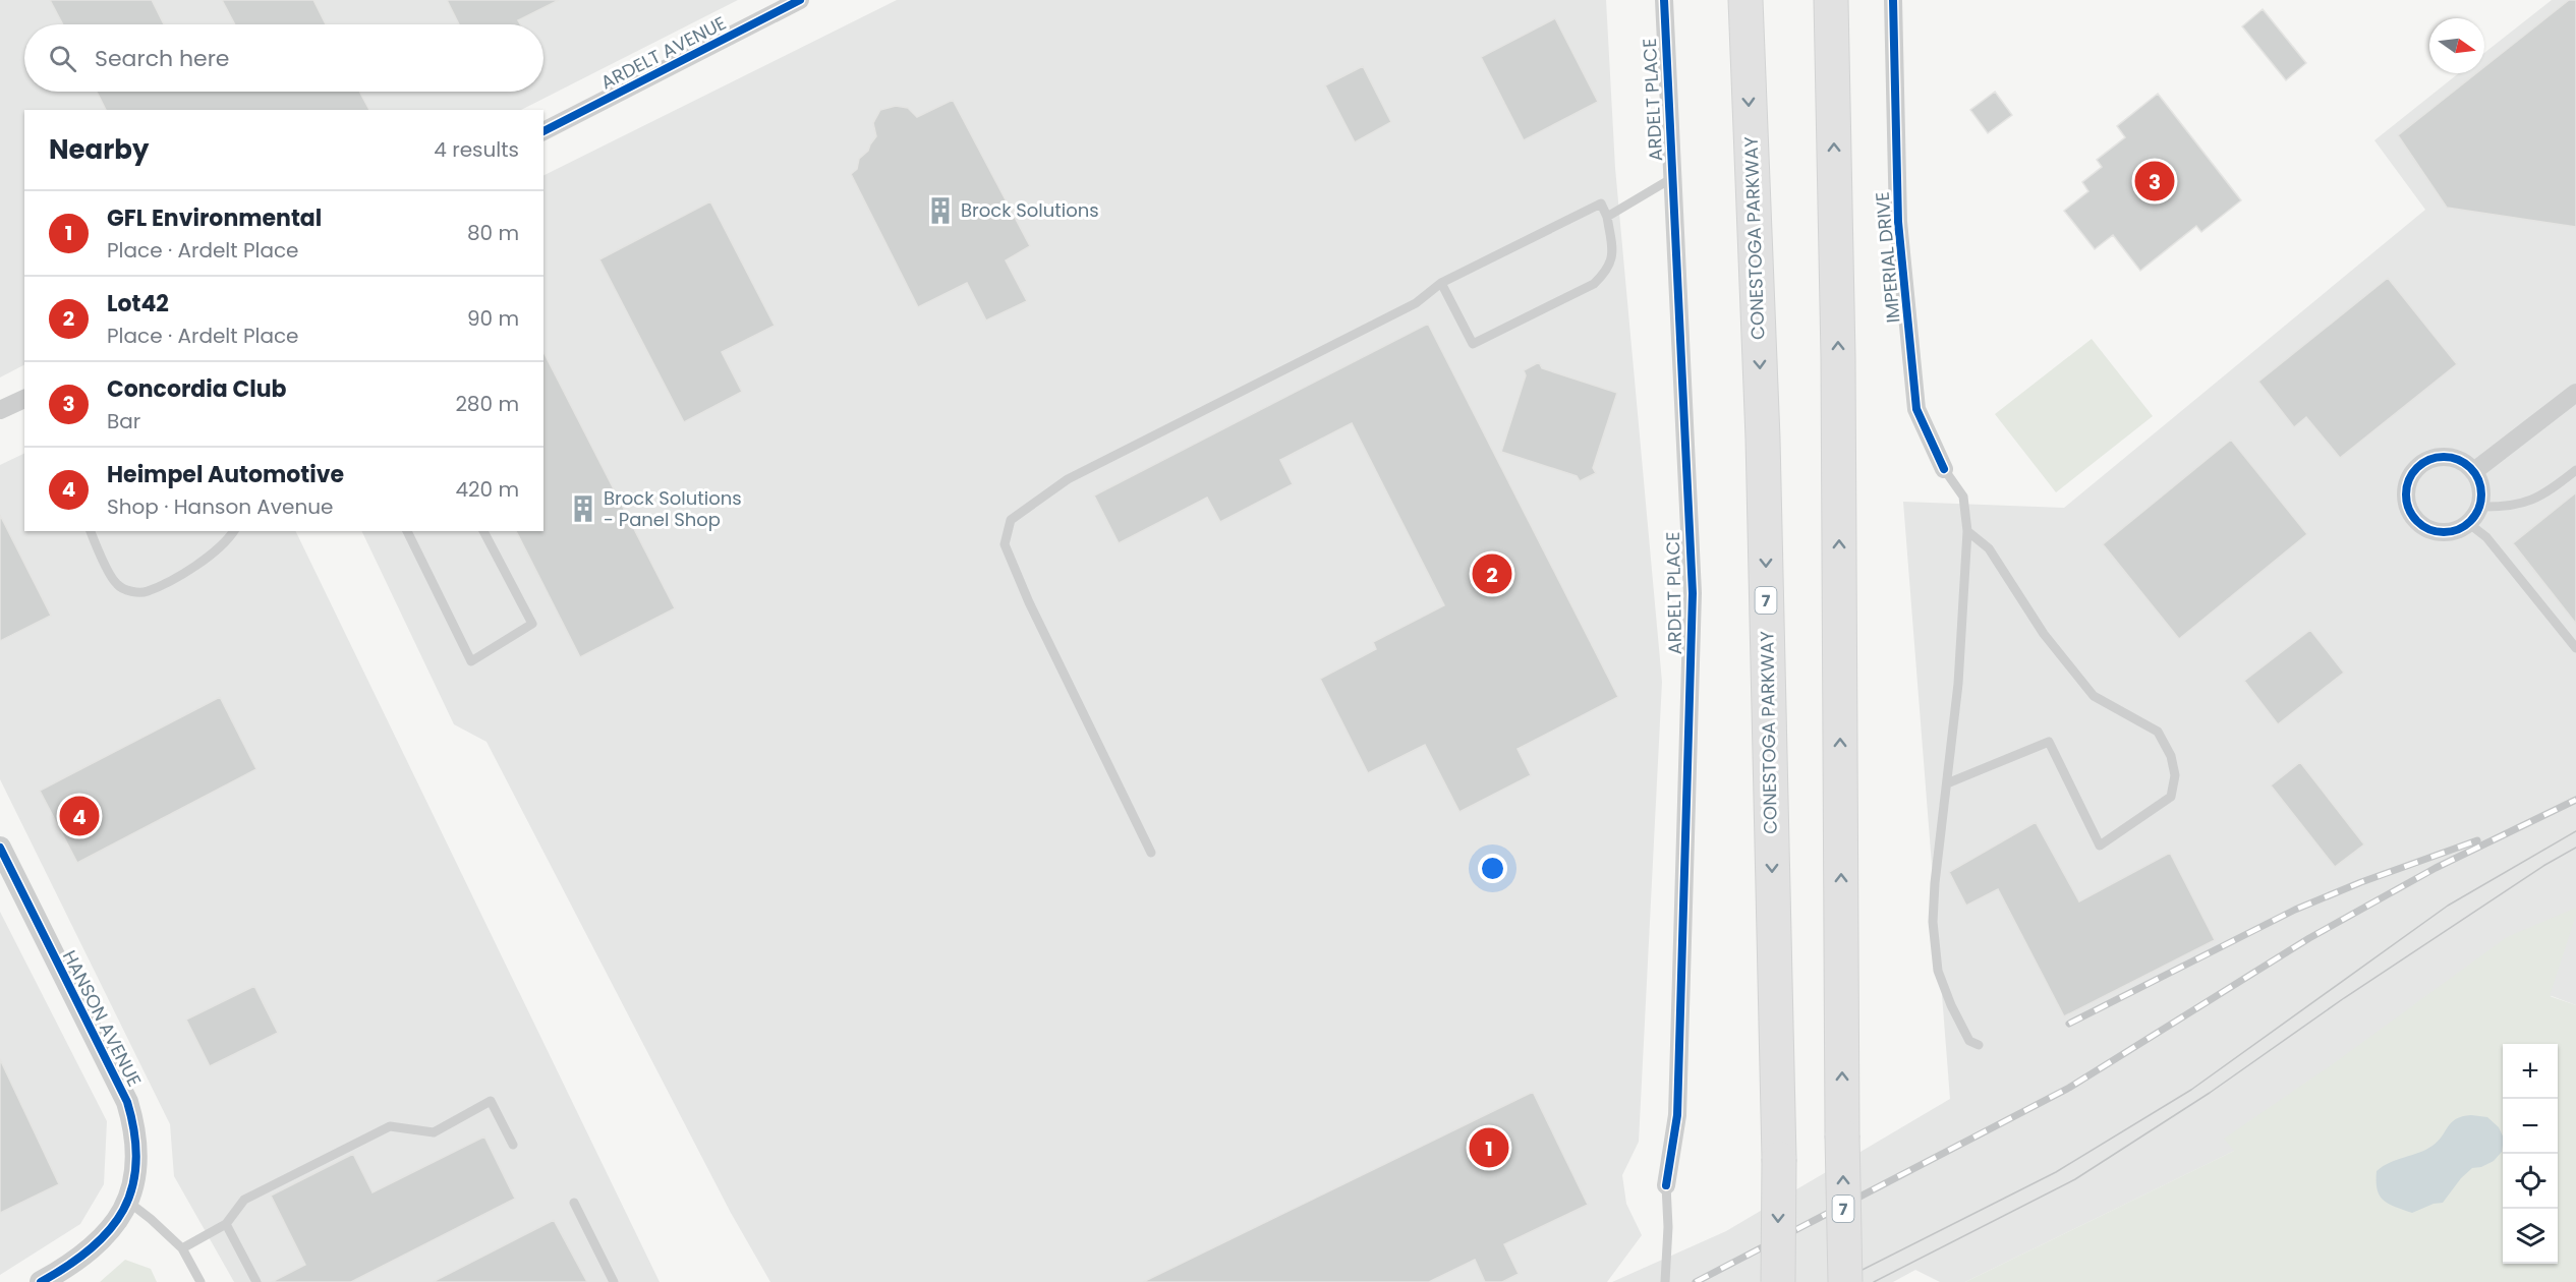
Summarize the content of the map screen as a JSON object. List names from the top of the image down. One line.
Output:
{"streets":{"highway":["CONESTOGA PARKWAY","7"],"street":["ARDELT AVENUE","ARDELT PLACE","IMPERIAL DRIVE","HANSON AVENUE"]},"places":{"building":["Brock Solutions","Brock Solutions - Panel Shop"]},"north":"right","page":{"search":"Search here","heading":["Nearby","4 results"],"pins":["3","2","4","1"],"list":[{"mark":"1","name":"GFL Environmental","note":"Place · Ardelt Place","value":"80 m"},{"mark":"2","name":"Lot42","note":"Place · Ardelt Place","value":"90 m"},{"mark":"3","name":"Concordia Club","note":"Bar","value":"280 m"},{"mark":"4","name":"Heimpel Automotive","note":"Shop · Hanson Avenue","value":"420 m"}],"map_buttons":["+","−"]}}
